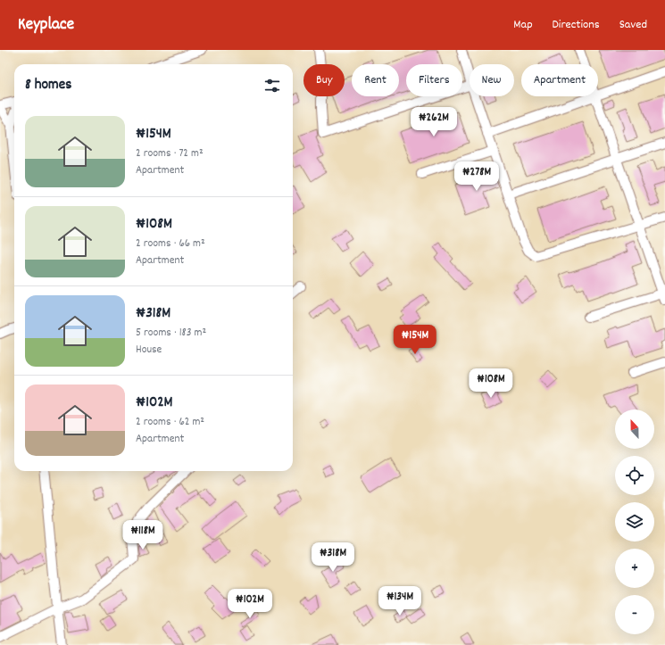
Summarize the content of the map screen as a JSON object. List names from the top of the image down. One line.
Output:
{"north":"top","page":{"header":"Keyplace","nav":["Map","Directions","Saved"],"chip":["Buy","Rent","Filters","New","Apartment"],"heading":"8 homes","price":["₦262M","₦278M","₦154M","₦108M","₦118M","₦318M","₦134M","₦102M"],"list":[{"name":"₦154M","note":"2 rooms · 72 m² · Apartment"},{"name":"₦108M","note":"2 rooms · 66 m² · Apartment"},{"name":"₦318M","note":"5 rooms · 183 m² · House"},{"name":"₦102M","note":"2 rooms · 62 m² · Apartment"}],"map_buttons":["+","−"]}}
